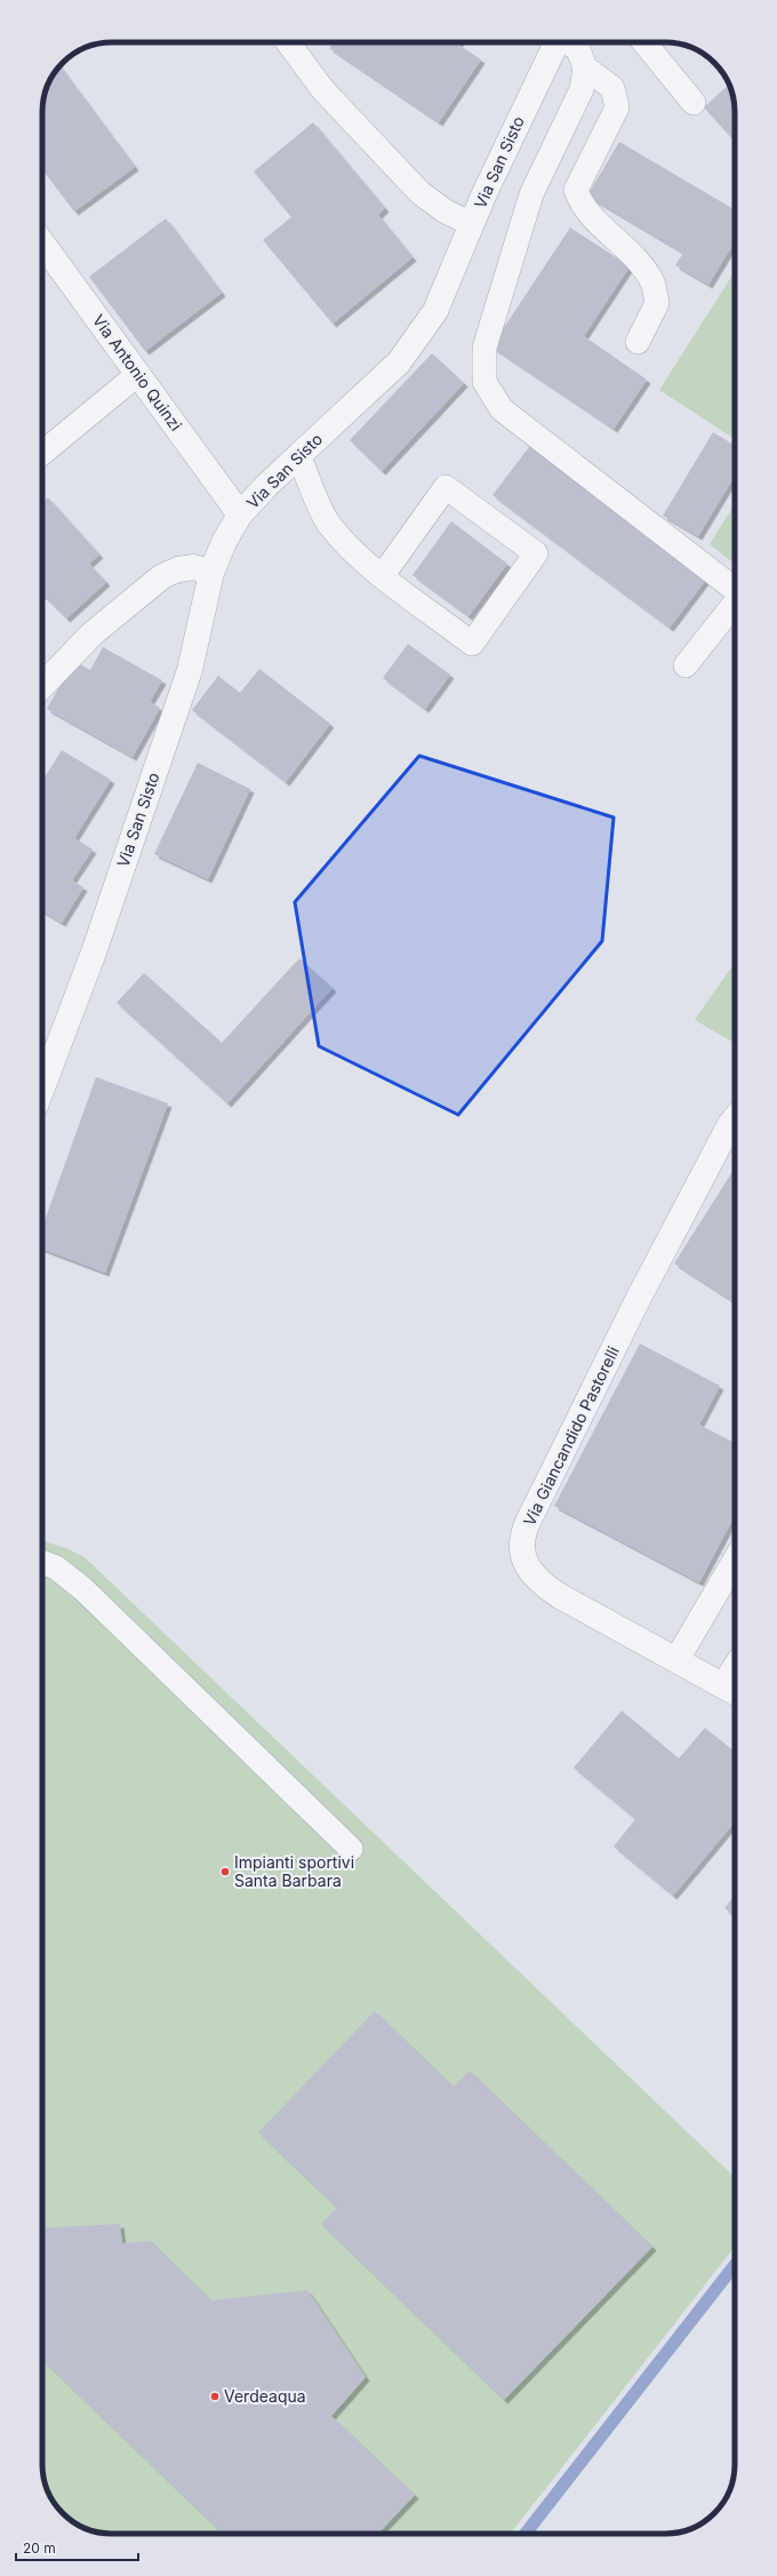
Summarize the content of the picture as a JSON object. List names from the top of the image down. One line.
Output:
{"streets":{"street":["Via San Sisto","Via Antonio Quinzi","Via Giancandido Pastorelli"]},"crossings":[["Via San Sisto","Via Antonio Quinzi"]],"places":["Impianti sportivi Santa Barbara","Verdeaqua"],"scale_bar":"20 m"}
